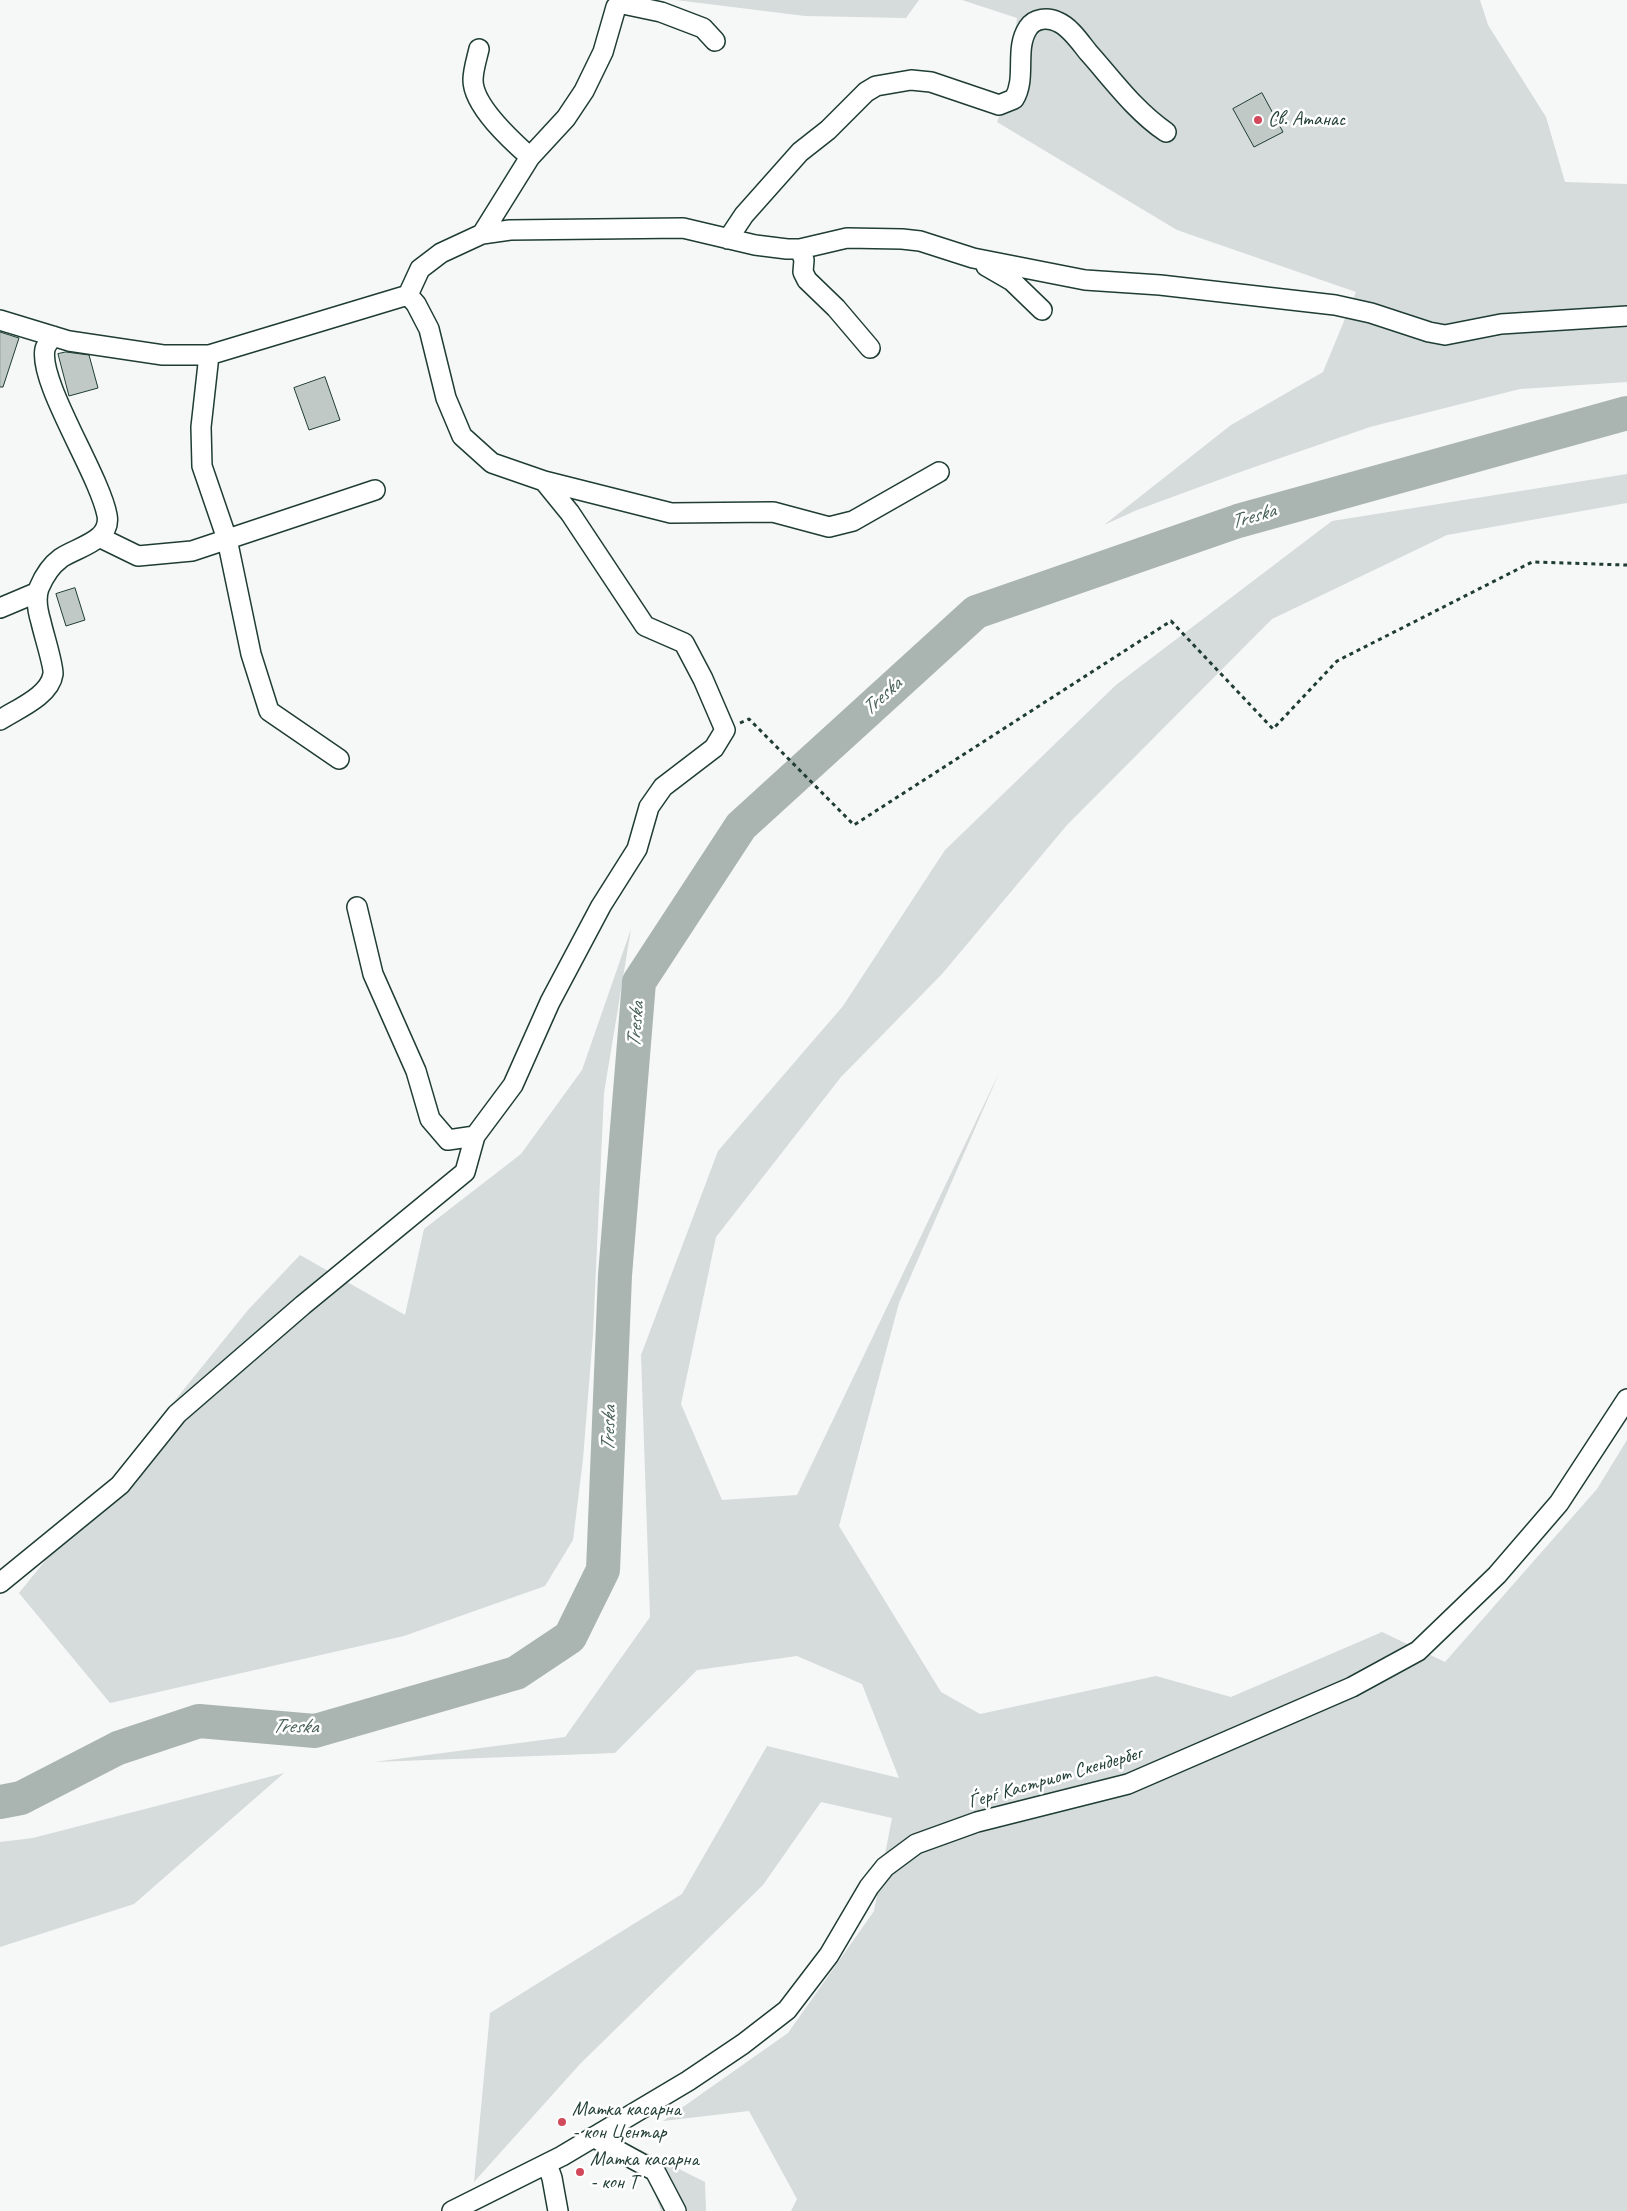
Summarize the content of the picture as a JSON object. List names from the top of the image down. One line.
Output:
{"streets":{"street":["Ѓерѓ Кастриот Скендербег"]},"water":["Treska"],"places":["Св. Атанас","Матка касарна - кон Центар","Матка касарна - кон Т"]}
